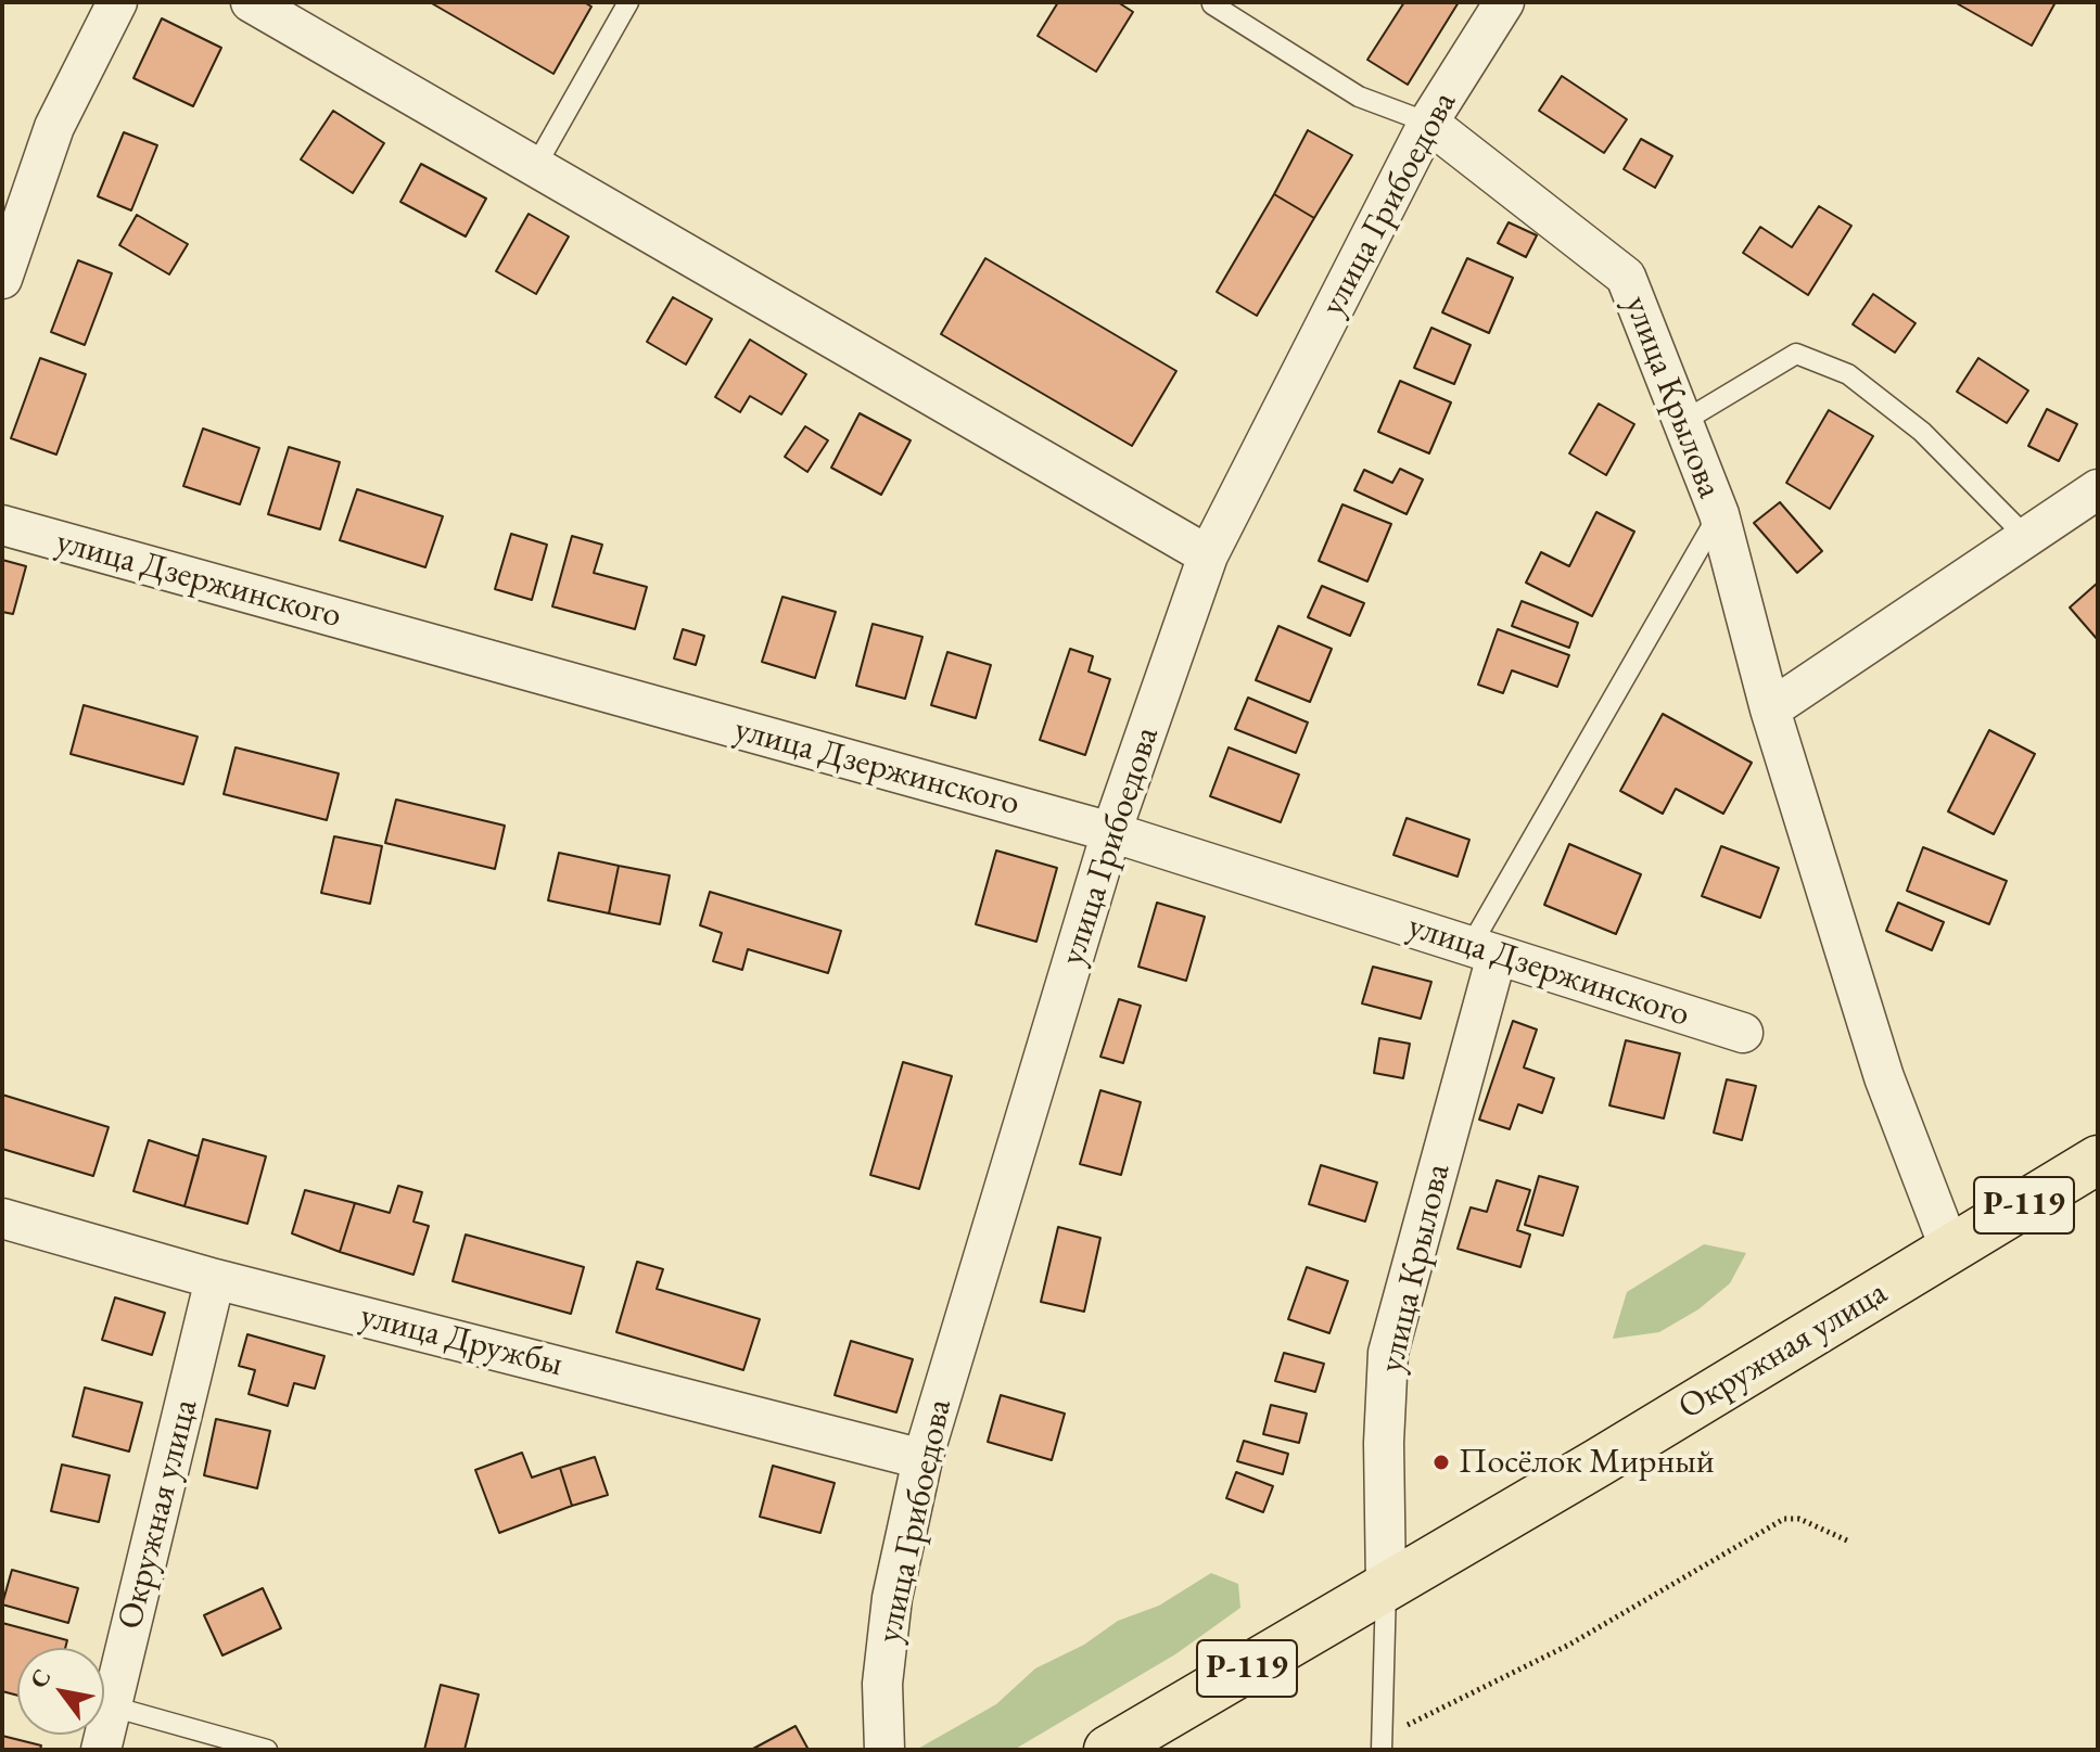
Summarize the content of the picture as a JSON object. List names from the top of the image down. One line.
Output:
{"streets":{"highway":["Р-119","Окружная улица"],"street":["улица Грибоедова","улица Крылова","улица Дзержинского","улица Дружбы"]},"crossings":[["улица Грибоедова","улица Крылова"],["улица Грибоедова","улица Дзержинского"],["улица Грибоедова","улица Дружбы"],["улица Крылова","улица Дзержинского"],["улица Крылова","Окружная улица"],["улица Дружбы","Окружная улица"]],"places":["Посёлок Мирный"],"north":"top left"}
